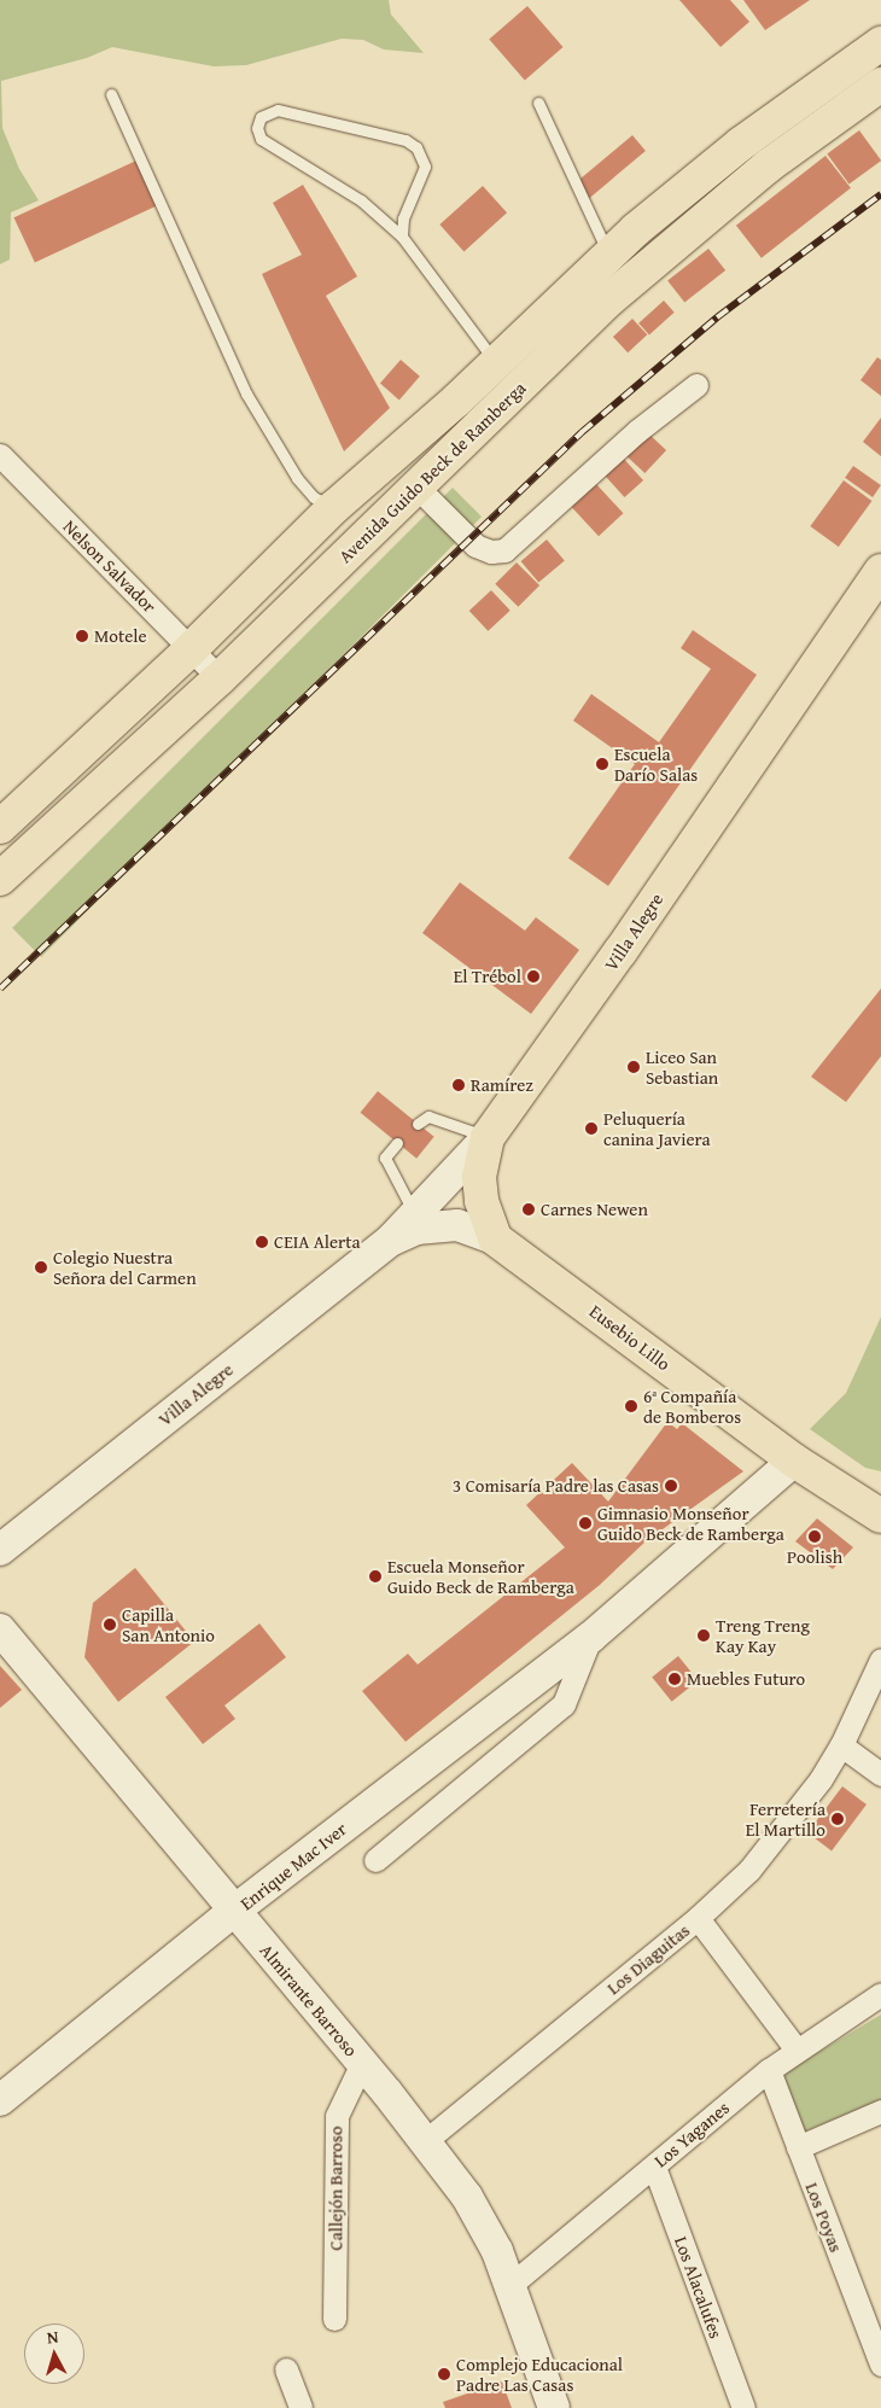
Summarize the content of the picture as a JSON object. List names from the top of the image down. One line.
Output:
{"streets":{"main road":["Avenida Guido Beck de Ramberga","Villa Alegre","Eusebio Lillo","Enrique Mac Iver","Almirante Barroso"],"street":["Nelson Salvador","Los Diaguitas","Los Yaganes","Callejón Barroso","Los Poyas","Los Alacalufes"]},"crossings":[["Avenida Guido Beck de Ramberga","Nelson Salvador"],["Villa Alegre","Eusebio Lillo"],["Eusebio Lillo","Enrique Mac Iver"],["Enrique Mac Iver","Almirante Barroso"],["Los Diaguitas","Almirante Barroso"],["Almirante Barroso","Los Yaganes"],["Almirante Barroso","Callejón Barroso"],["Los Yaganes","Los Poyas"],["Los Yaganes","Los Alacalufes"]],"places":["Motele","Escuela Darío Salas","El Trébol","Liceo San Sebastian","Ramírez","Peluquería canina Javiera","Carnes Newen","CEIA Alerta","Colegio Nuestra Señora del Carmen","6ª Compañía de Bomberos","3 Comisaría Padre las Casas","Gimnasio Monseñor Guido Beck de Ramberga","Poolish","Escuela Monseñor Guido Beck de Ramberga","Capilla San Antonio","Treng Treng Kay Kay","Muebles Futuro","Ferretería El Martillo","Complejo Educacional Padre Las Casas"],"north":"top"}
